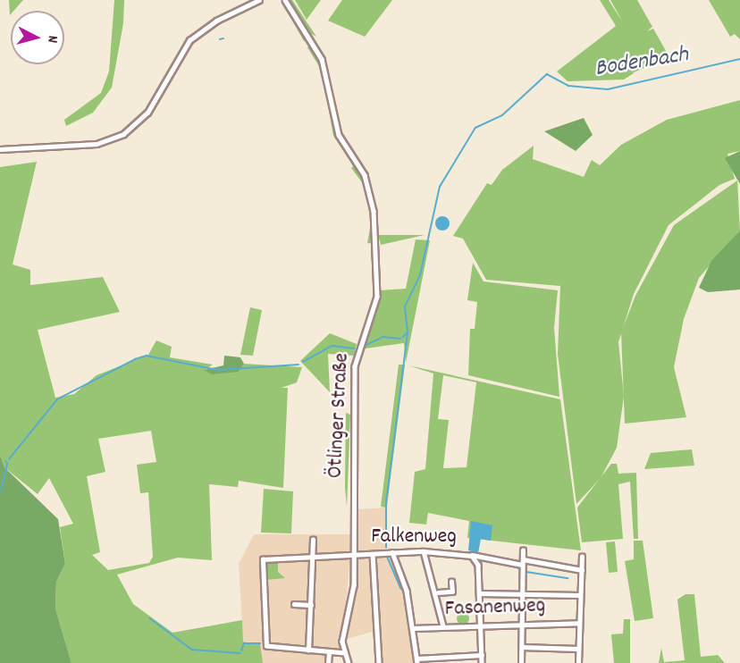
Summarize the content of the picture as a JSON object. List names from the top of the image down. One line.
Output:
{"streets":{"street":["Ötlinger Straße","Falkenweg","Fasanenweg"]},"crossings":[["Ötlinger Straße","Falkenweg"]],"water":["Bodenbach"],"north":"right"}
